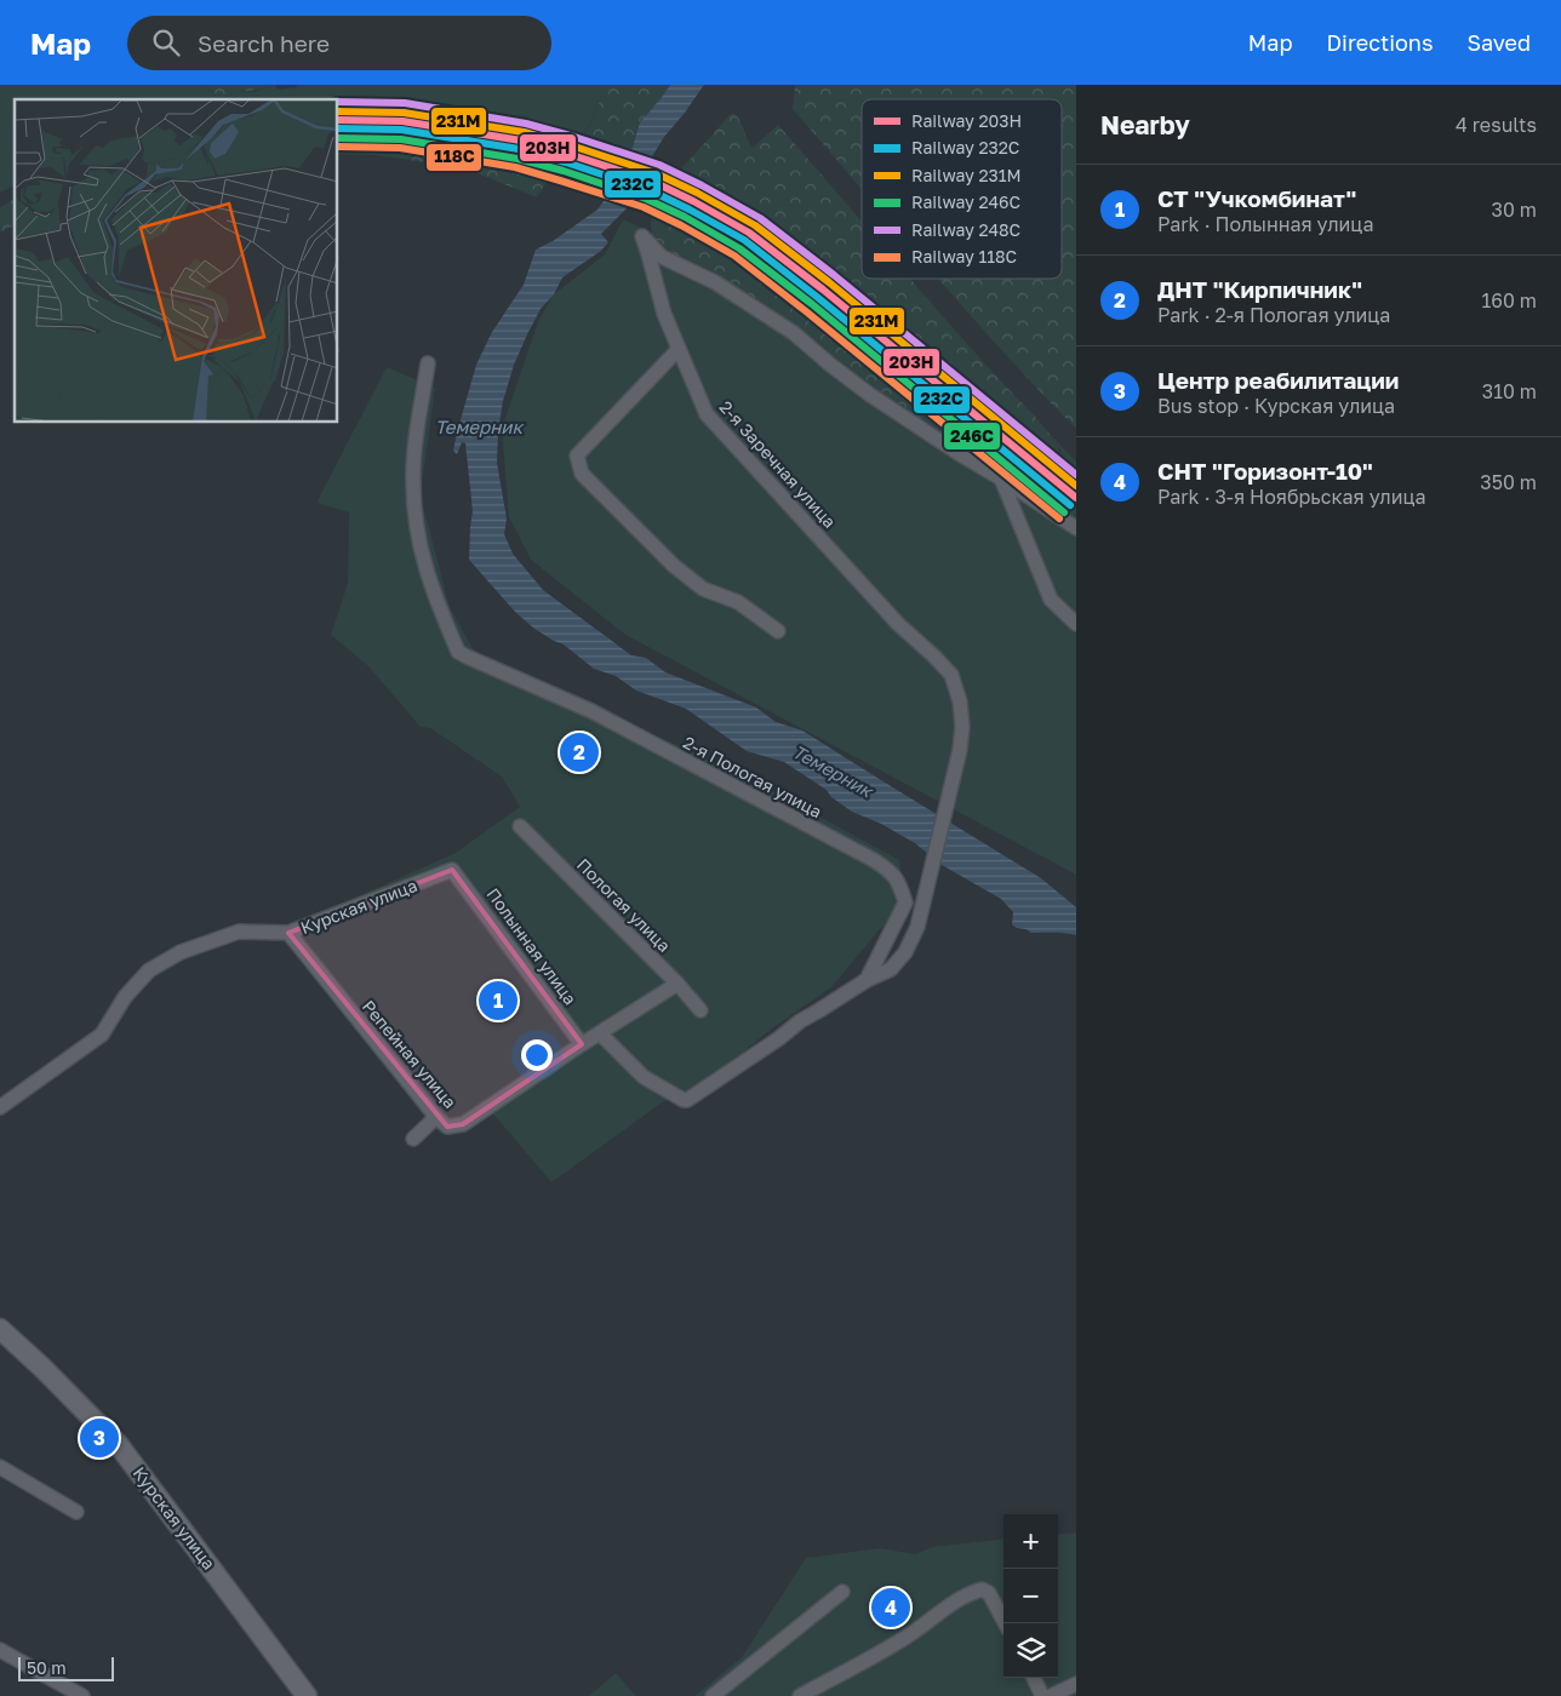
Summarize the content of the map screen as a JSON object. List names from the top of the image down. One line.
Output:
{"streets":{"street":["2-я Заречная улица","2-я Пологая улица","Пологая улица","Курская улица","Полынная улица","Репейная улица"]},"crossings":[["2-я Заречная улица","2-я Пологая улица"],["Пологая улица","Репейная улица"],["Курская улица","Полынная улица"],["Курская улица","Репейная улица"],["Полынная улица","Репейная улица"]],"water":["Темерник"],"lines":["rail line 248С","rail line 231М","rail line 203Н","rail line 232C","rail line 246С","rail line 118С"],"legend":["Railway 203Н","Railway 232C","Railway 231М","Railway 246С","Railway 248С","Railway 118С"],"scale_bar":"50 m","page":{"header":"Map","search":"Search here","nav":["Map","Directions","Saved"],"heading":["Nearby","4 results"],"list":[{"mark":"1","name":"СТ \"Учкомбинат\"","note":"Park · Полынная улица","value":"30 m"},{"mark":"2","name":"ДНТ \"Кирпичник\"","note":"Park · 2-я Пологая улица","value":"160 m"},{"mark":"3","name":"Центр реабилитации","note":"Bus stop · Курская улица","value":"310 m"},{"mark":"4","name":"СНТ \"Горизонт-10\"","note":"Park · 3-я Ноябрьская улица","value":"350 m"}],"pins":["2","1","3","4"],"map_buttons":["+","−"],"scale":"50 m"}}
